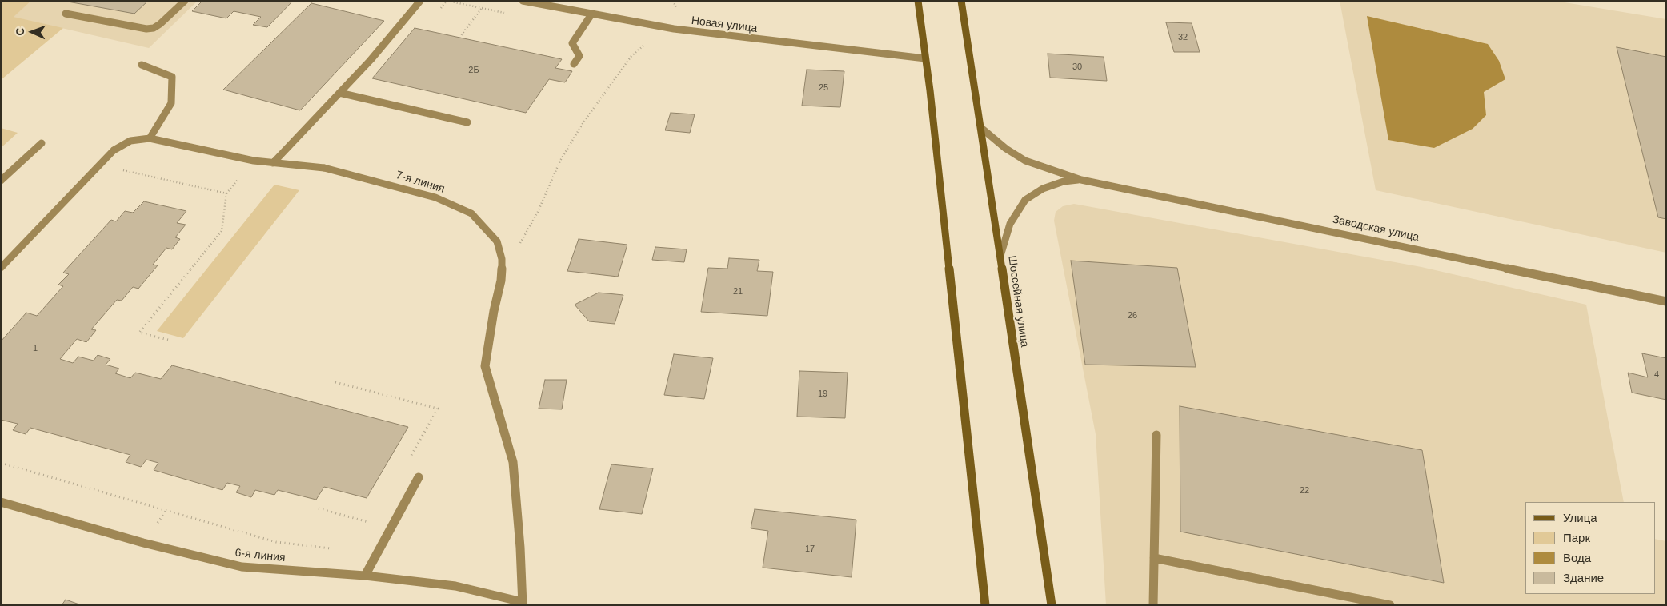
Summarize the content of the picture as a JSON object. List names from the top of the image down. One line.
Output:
{"streets":{"main road":["Шоссейная улица"],"street":["Новая улица","7-я линия","Заводская улица","6-я линия"]},"crossings":[["Заводская улица","Шоссейная улица"]],"house_numbers":["32","30","2Б","25","21","26","1","4","19","22","17"],"legend":["Улица","Парк","Вода","Здание"],"north":"left"}
